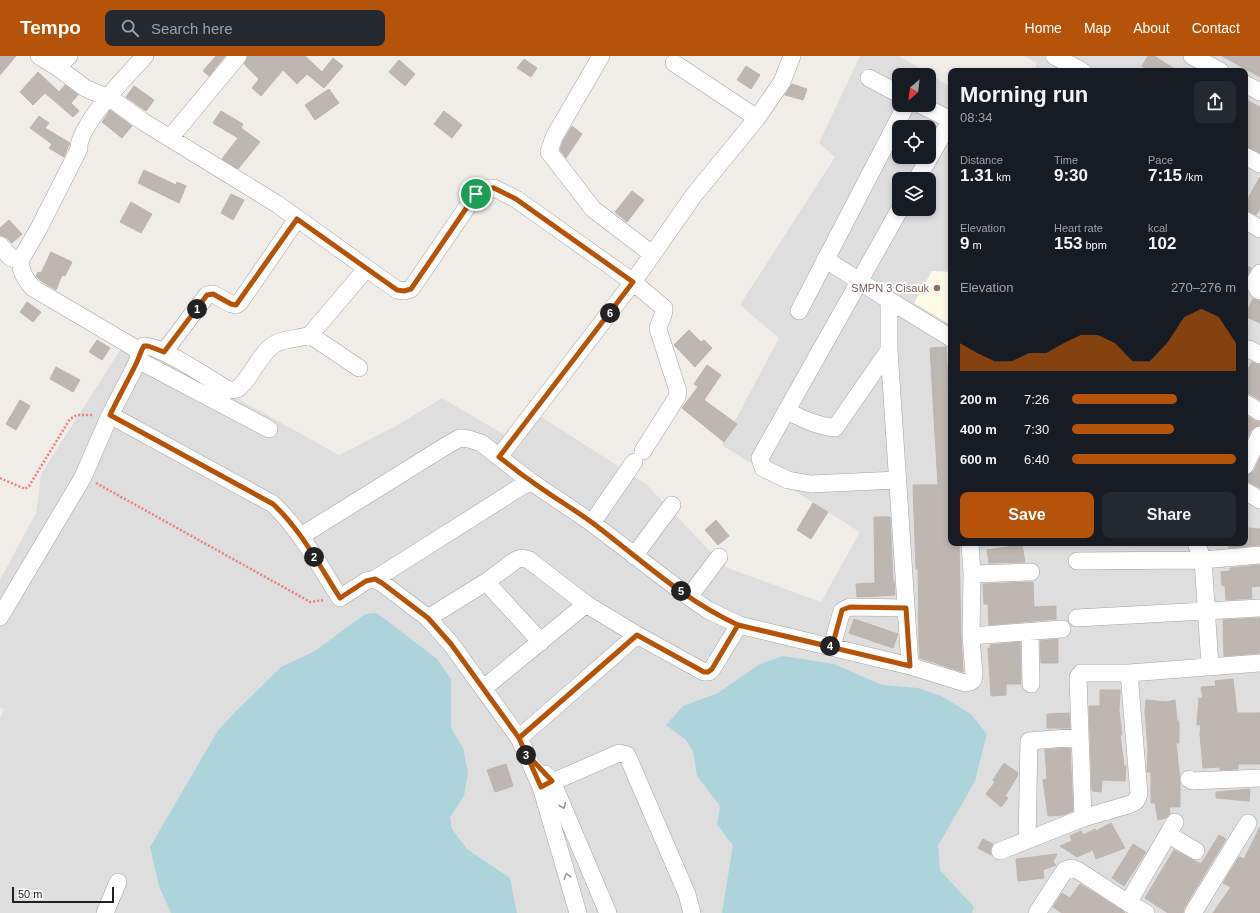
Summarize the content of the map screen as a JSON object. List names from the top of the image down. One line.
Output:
{"places":["SMPN 3 Cisauk"],"scale_bar":"50 m","north":"bottom left","page":{"header":"Tempo","search":"Search here","nav":["Home","Map","About","Contact"],"heading":["Morning run","08:34"],"stats":[["Distance","1.31 km"],["Time","9:30"],["Pace","7:15 /km"],["Elevation","9 m"],["Heart rate","153 bpm"],["kcal","102"]],"chart":["Elevation","270–276 m"],"pins":["1","6","2","5","4","3"],"list":[{"name":"200 m","note":"7:26"},{"name":"400 m","note":"7:30"},{"name":"600 m","note":"6:40"}],"buttons":["Save","Share"],"scale":"50 m"}}
